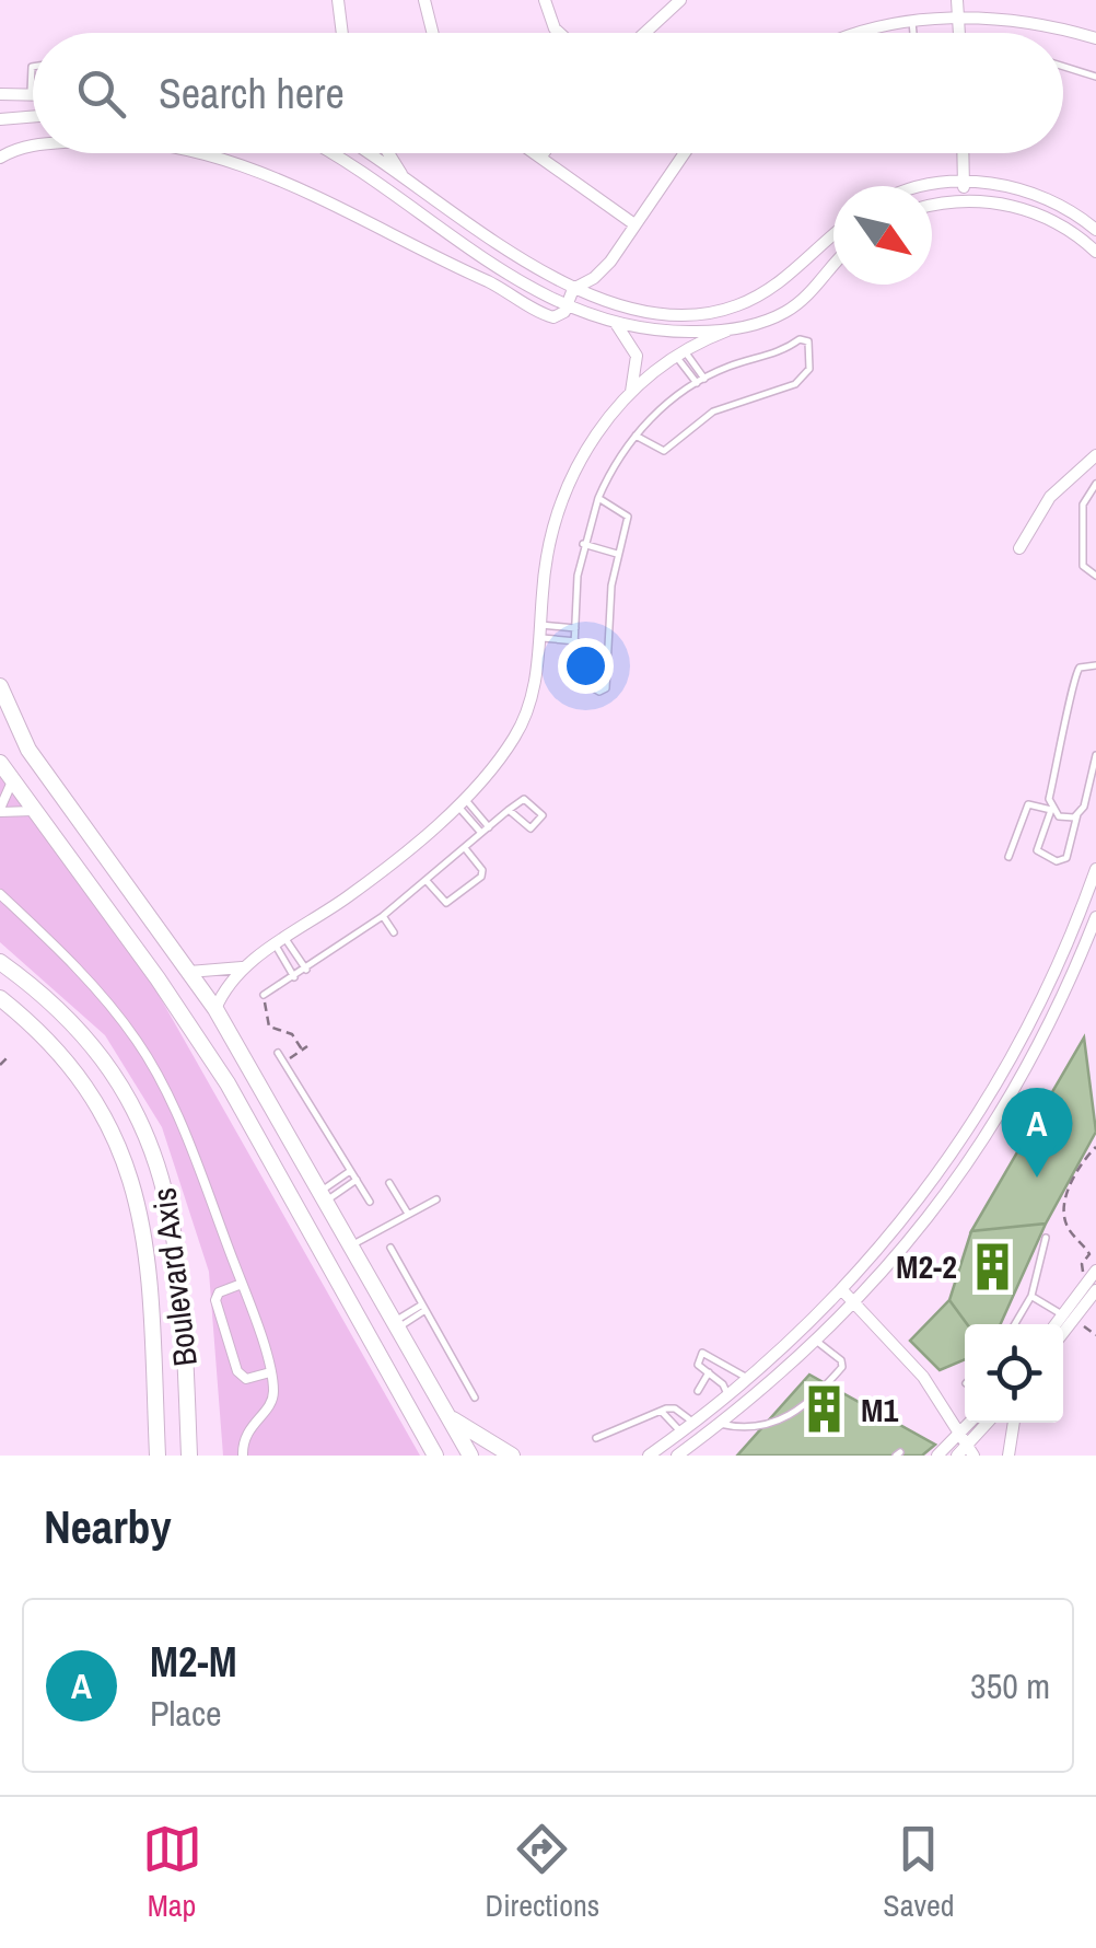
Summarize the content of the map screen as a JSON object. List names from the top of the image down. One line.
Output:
{"streets":{"street":["Boulevard Axis"]},"places":{"building":["M2-2","M1"]},"north":"bottom right","page":{"search":"Search here","pins":"A","heading":"Nearby","list":[{"mark":"A","name":"M2-M","note":"Place","value":"350 m"}],"nav":["Map","Directions","Saved"]}}
